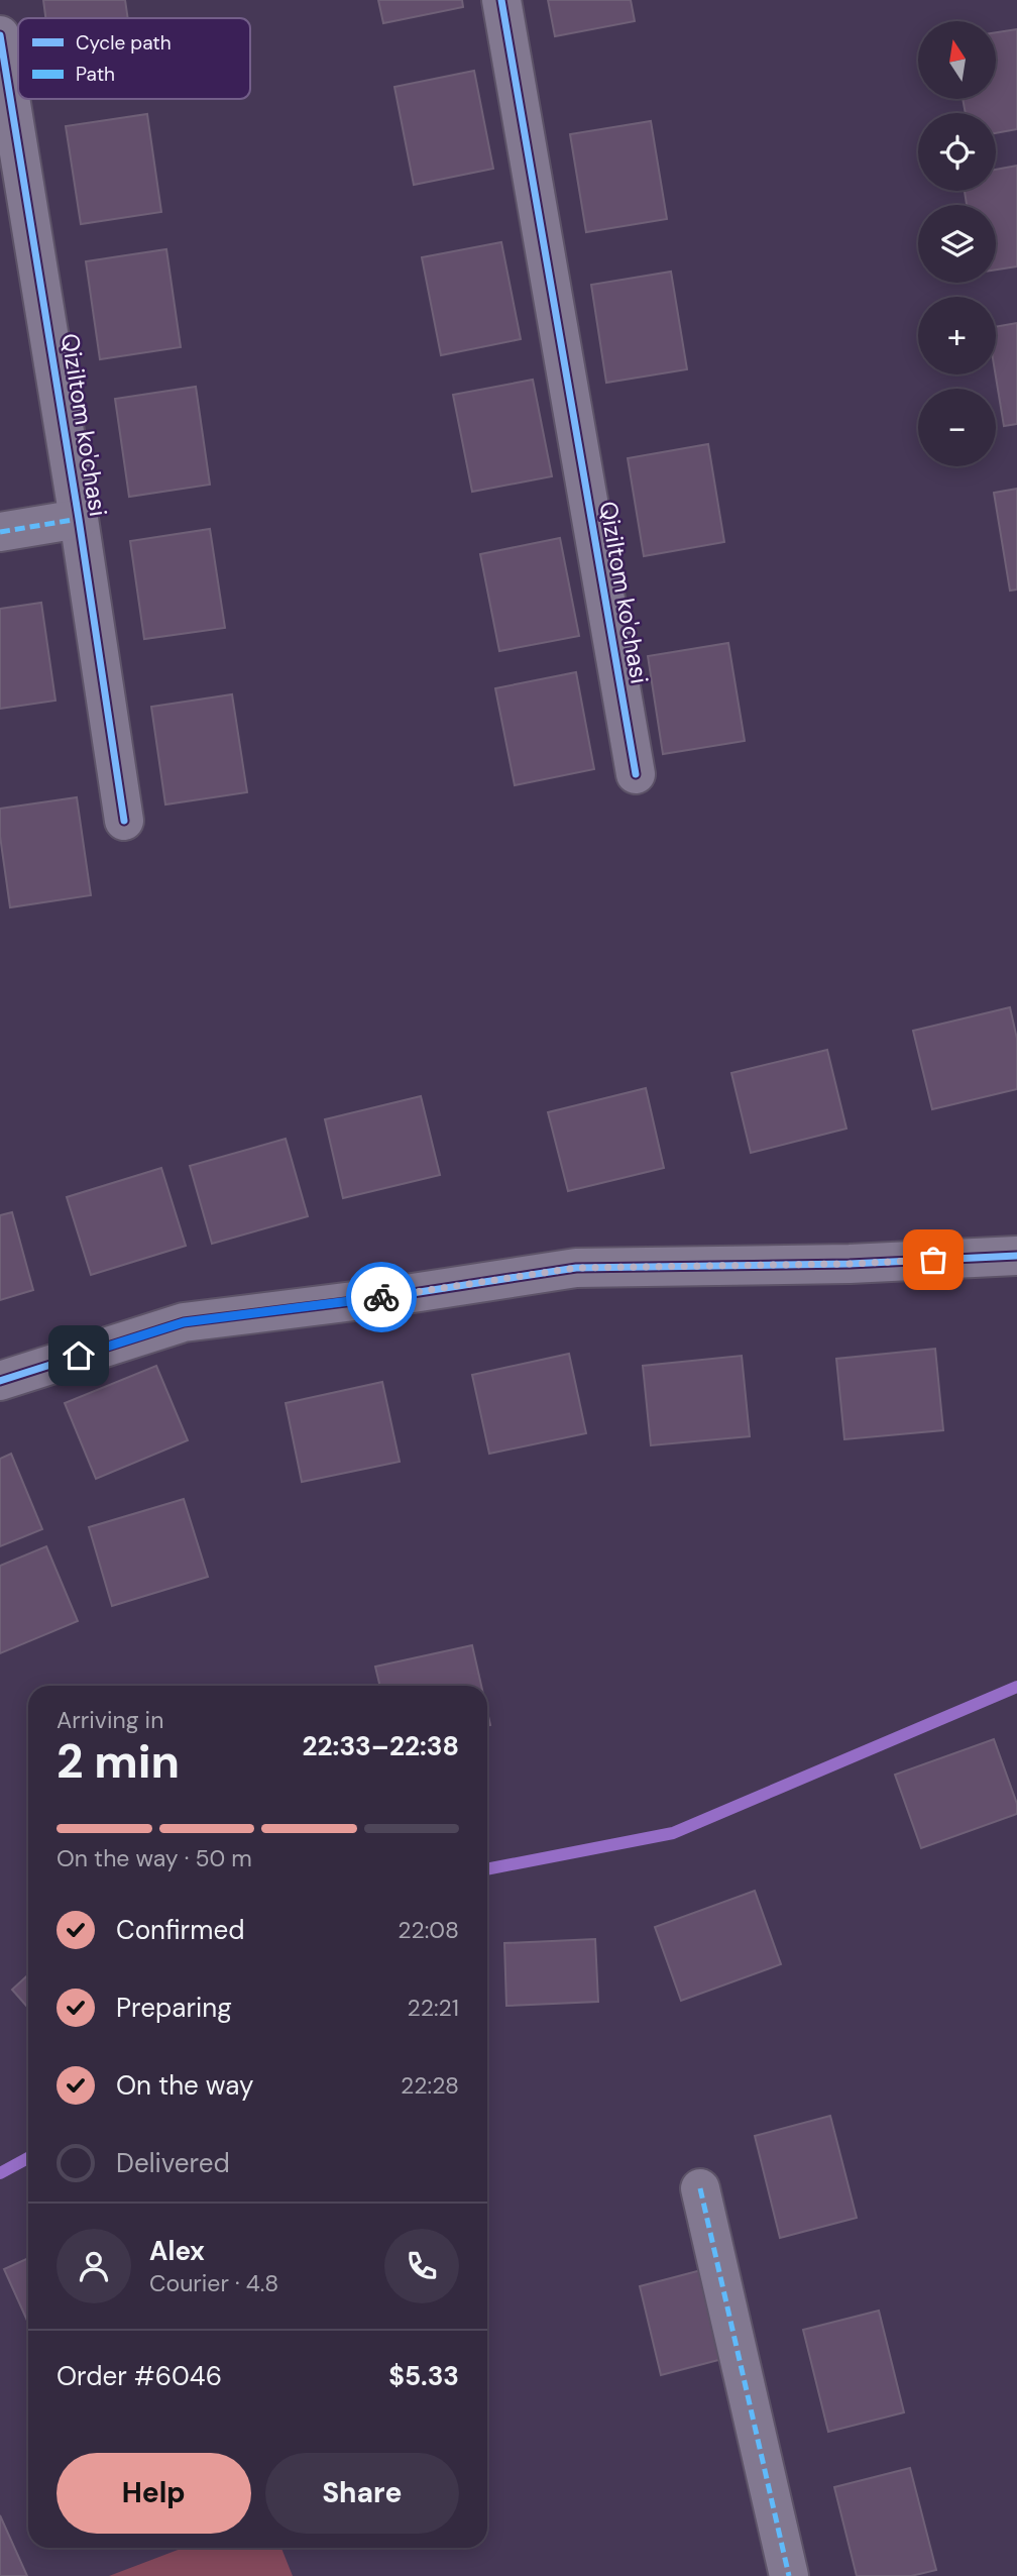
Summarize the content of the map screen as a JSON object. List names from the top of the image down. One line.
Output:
{"streets":{"street":["Qiziltom ko'chasi"]},"legend":["Cycle path","Path"],"north":"top","page":{"map_buttons":["+","−"],"heading":["2 min","Arriving in","22:33–22:38"],"panel":["Alex","Courier · 4.8","Order #6046","$5.33"],"bar":"On the way · 50 m","list":[["Confirmed","22:08"],["Preparing","22:21"],["On the way","22:28"],"Delivered"],"buttons":["Help","Share"]}}
